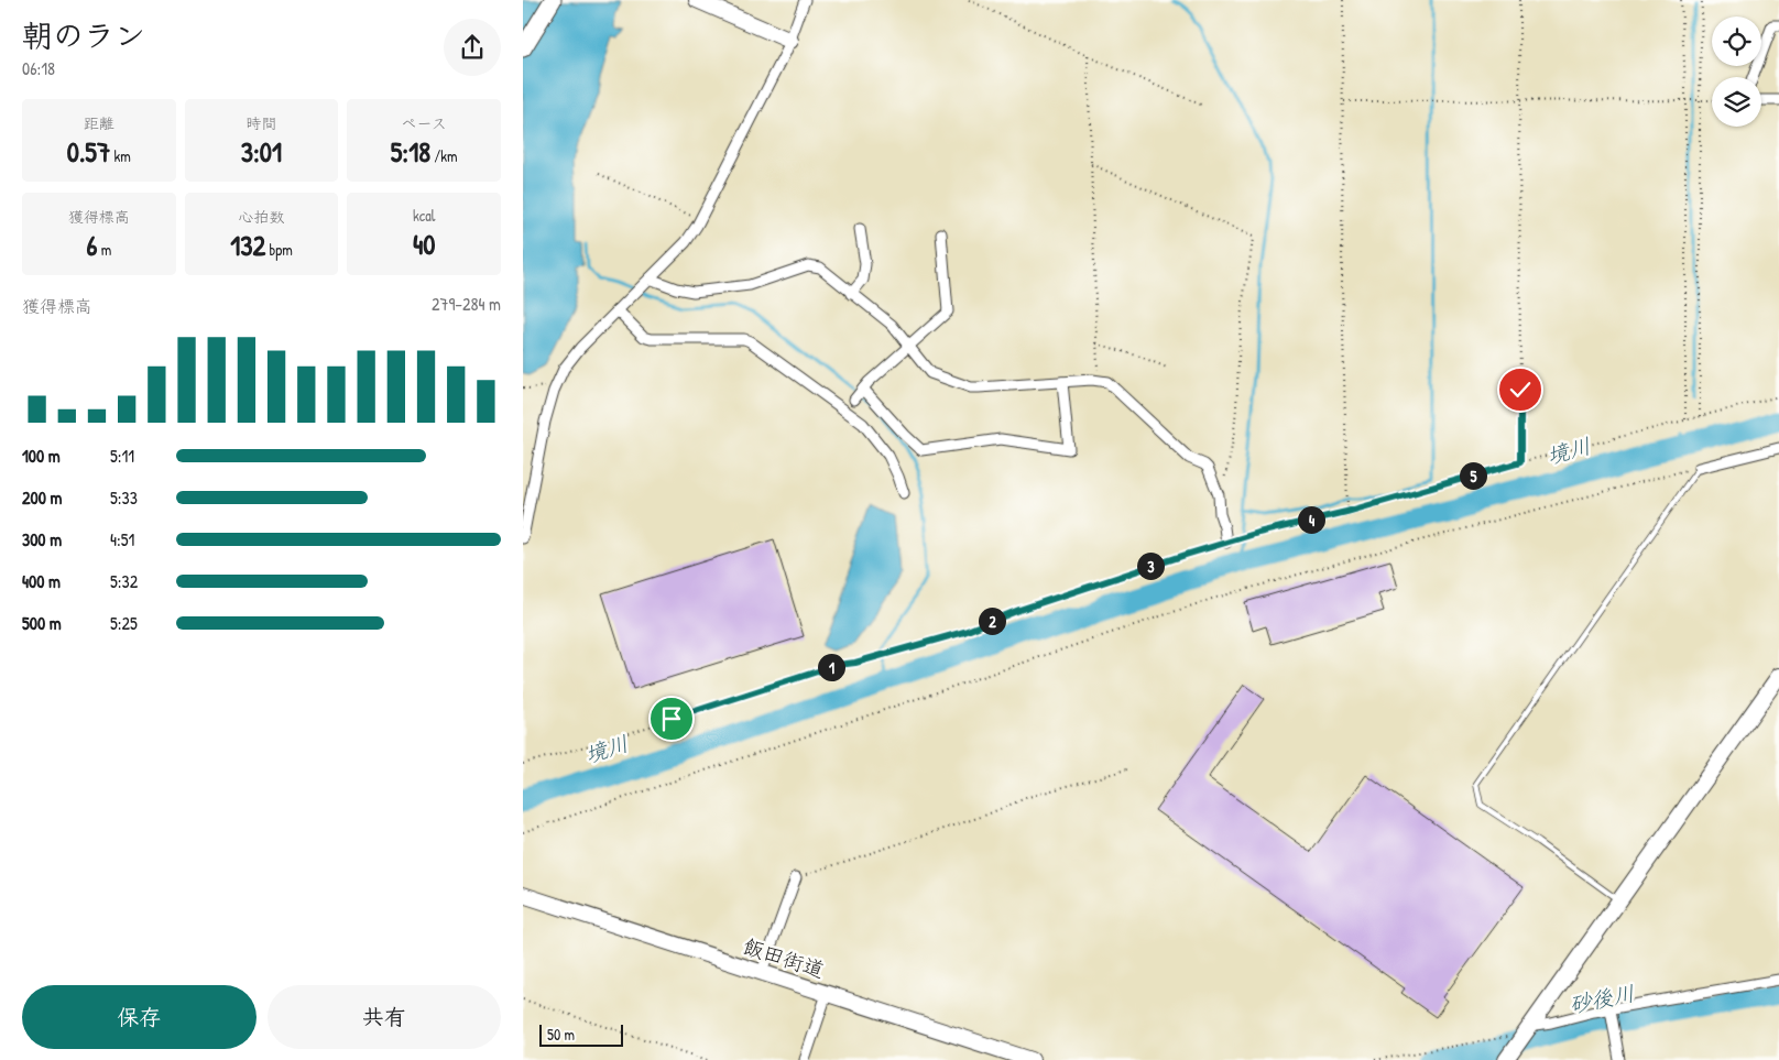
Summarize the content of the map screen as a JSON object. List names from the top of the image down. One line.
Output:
{"streets":{"street":["飯田街道"]},"water":["境川","砂後川"],"scale_bar":"50 m","page":{"heading":["朝のラン","06:18"],"stats":[["距離","0.57 km"],["時間","3:01"],["ペース","5:18 /km"],["獲得標高","6 m"],["心拍数","132 bpm"],["kcal","40"]],"chart":["獲得標高","279–284 m"],"list":[{"name":"100 m","note":"5:11"},{"name":"200 m","note":"5:33"},{"name":"300 m","note":"4:51"},{"name":"400 m","note":"5:32"},{"name":"500 m","note":"5:25"}],"pins":["5","4","3","2","1"],"buttons":["保存","共有"],"scale":"50 m"}}
